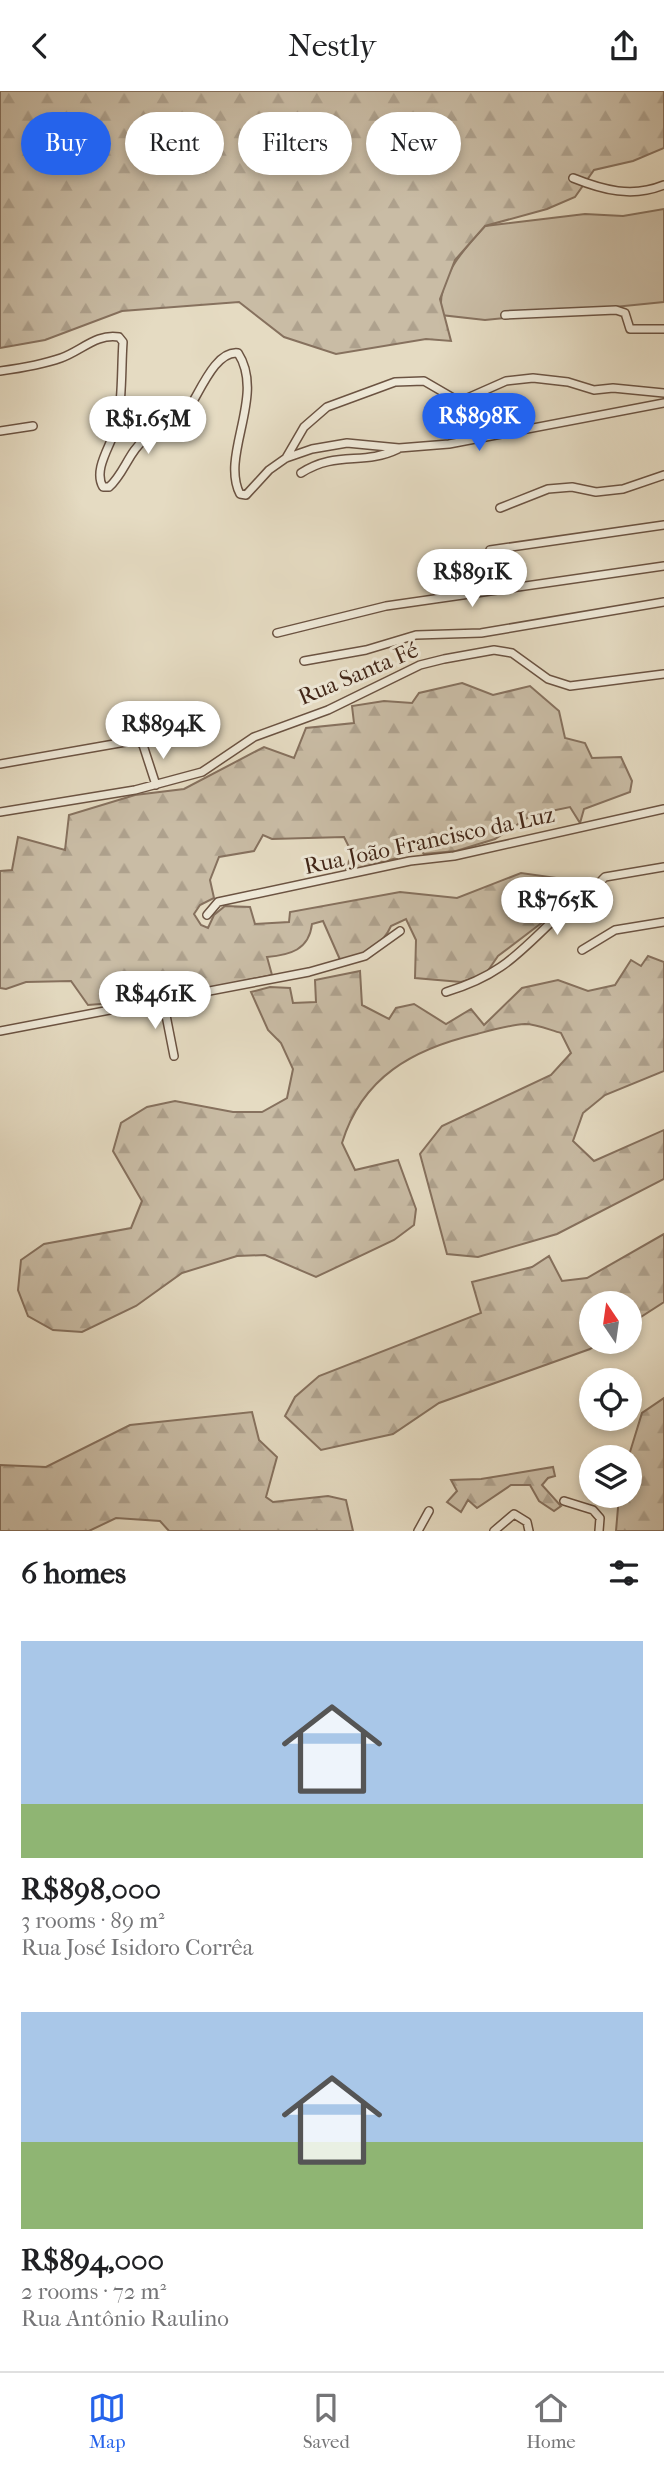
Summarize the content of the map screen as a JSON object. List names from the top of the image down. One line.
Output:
{"streets":{"street":["Rua Santa Fé","Rua João Francisco da Luz"]},"north":"top","page":{"header":"Nestly","chip":["Buy","Rent","Filters","New"],"price":["R$898K","R$1.65M","R$891K","R$894K","R$765K","R$461K"],"heading":"6 homes","list":[{"name":"R$898,000","note":"3 rooms · 89 m² · Rua José Isidoro Corrêa"},{"name":"R$894,000","note":"2 rooms · 72 m² · Rua Antônio Raulino"}],"tabs":["Map","Saved","Home"]}}
